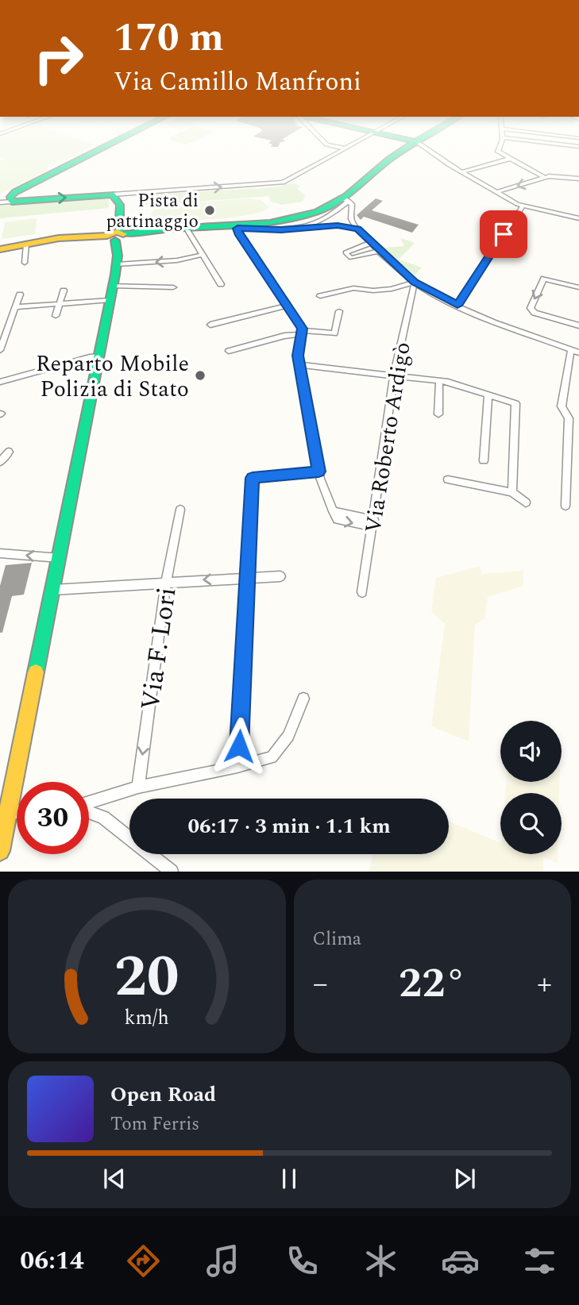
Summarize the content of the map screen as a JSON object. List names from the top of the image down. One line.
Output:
{"streets":{"street":["Via Roberto Ardigò","Via F. Lori"]},"one_way":["Via F. Lori"],"places":["Pista di pattinaggio","Reparto Mobile Polizia di Stato"],"page":{"turn":["170 m","Via Camillo Manfroni"],"limit":"30","trip":"06:17 · 3 min · 1.1 km","tile":"Clima","heat":["−","22°","+"],"song":["Open Road","Tom Ferris"],"tabs":"06:14","gauge":["20","km/h"]}}
